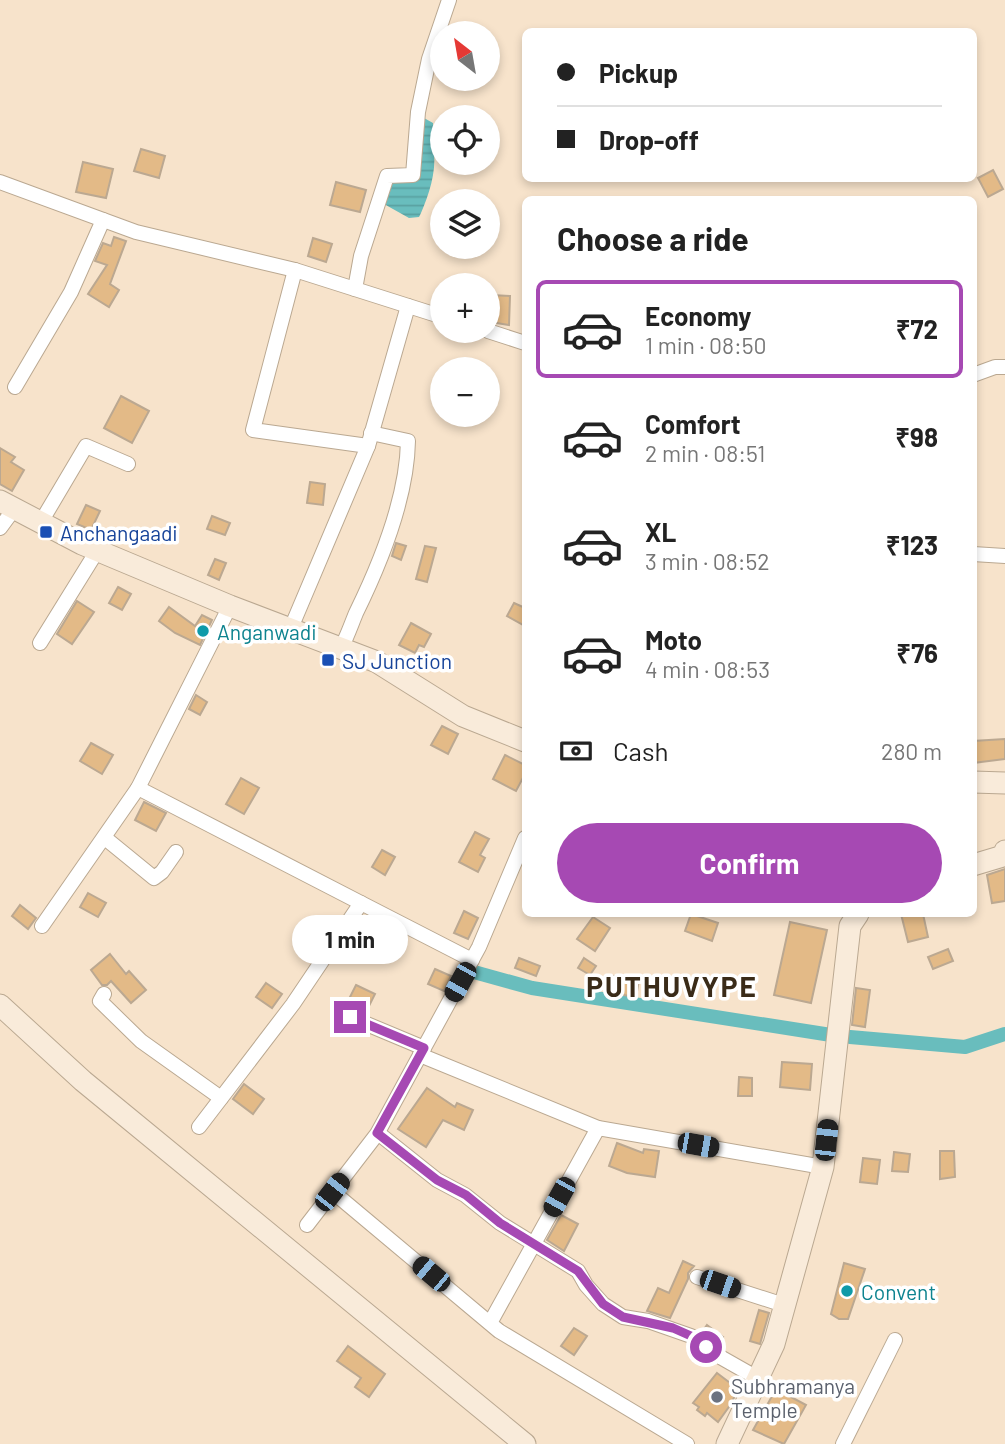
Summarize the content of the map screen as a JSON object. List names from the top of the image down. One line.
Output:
{"districts":["PUTHUVYPE"],"places":{"transit":["Anchangaadi","SJ Junction"],"other":["Anganwadi","Convent","Subhramanya Temple"]},"north":"top left","page":{"map_buttons":["+","−"],"banner":["Pickup","Drop-off"],"heading":"Choose a ride","list":[{"name":"Economy","note":"1 min · 08:50","value":"₹72"},{"name":"Comfort","note":"2 min · 08:51","value":"₹98"},{"name":"XL","note":"3 min · 08:52","value":"₹123"},{"name":"Moto","note":"4 min · 08:53","value":"₹76"}],"pay":["Cash","280 m"],"buttons":"Confirm","bubble":"1 min"}}
